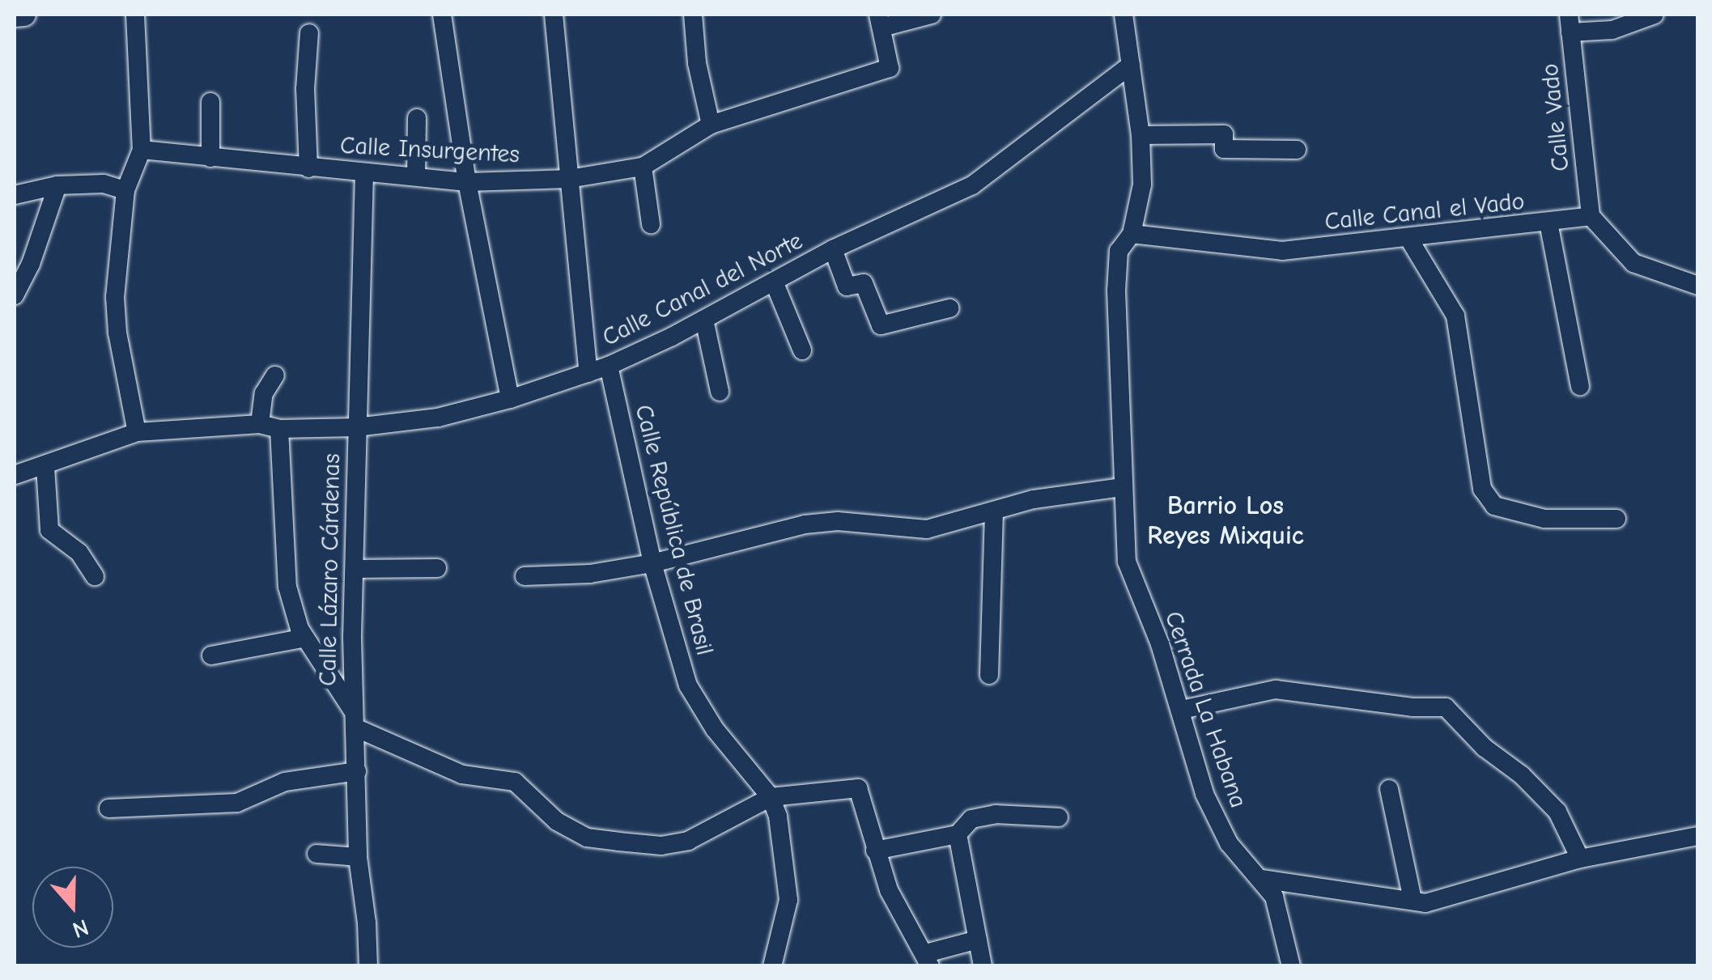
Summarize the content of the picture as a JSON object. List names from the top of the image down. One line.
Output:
{"streets":{"street":["Calle Vado","Calle Insurgentes","Calle Canal el Vado","Calle Canal del Norte","Calle República de Brasil","Calle Lázaro Cárdenas","Cerrada La Habana"]},"crossings":[["Calle Vado","Calle Canal el Vado"],["Calle Insurgentes","Calle Lázaro Cárdenas"],["Calle Canal el Vado","Cerrada La Habana"],["Calle Canal del Norte","Calle República de Brasil"],["Calle Canal del Norte","Calle Lázaro Cárdenas"],["Calle Canal del Norte","Cerrada La Habana"]],"districts":["Barrio Los Reyes Mixquic"],"north":"bottom"}
